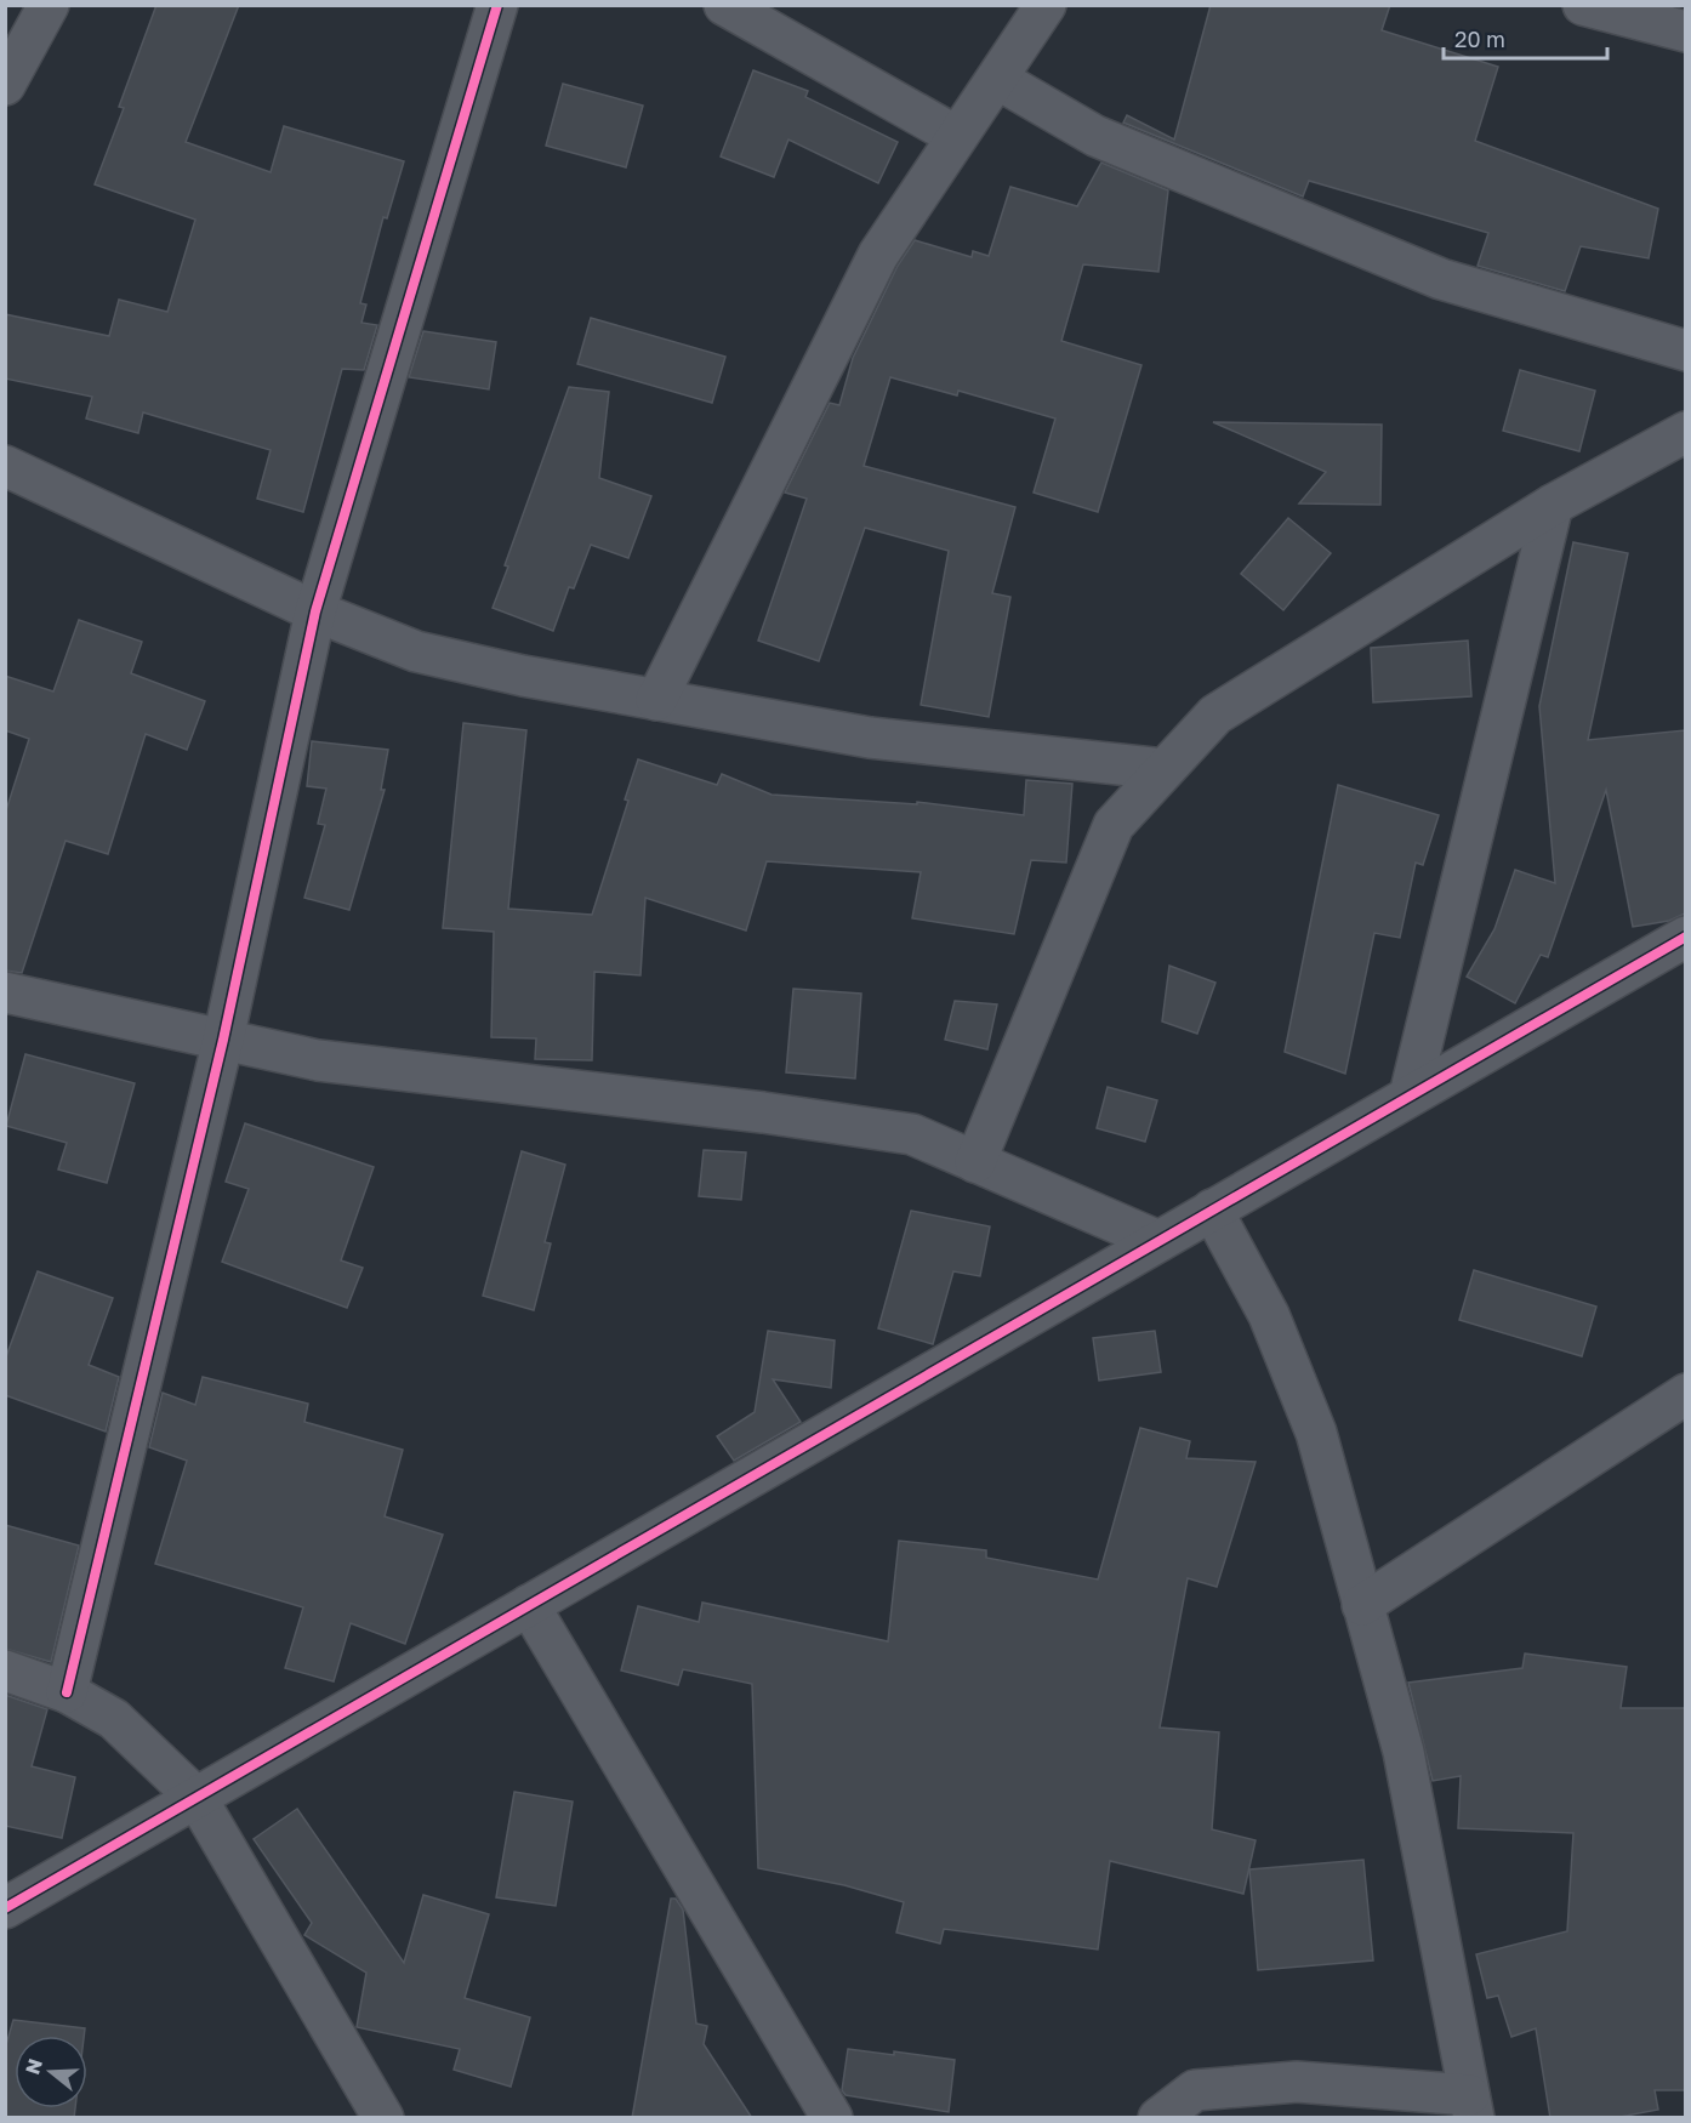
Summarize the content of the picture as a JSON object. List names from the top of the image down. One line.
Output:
{"scale_bar":"20 m","north":"left"}
